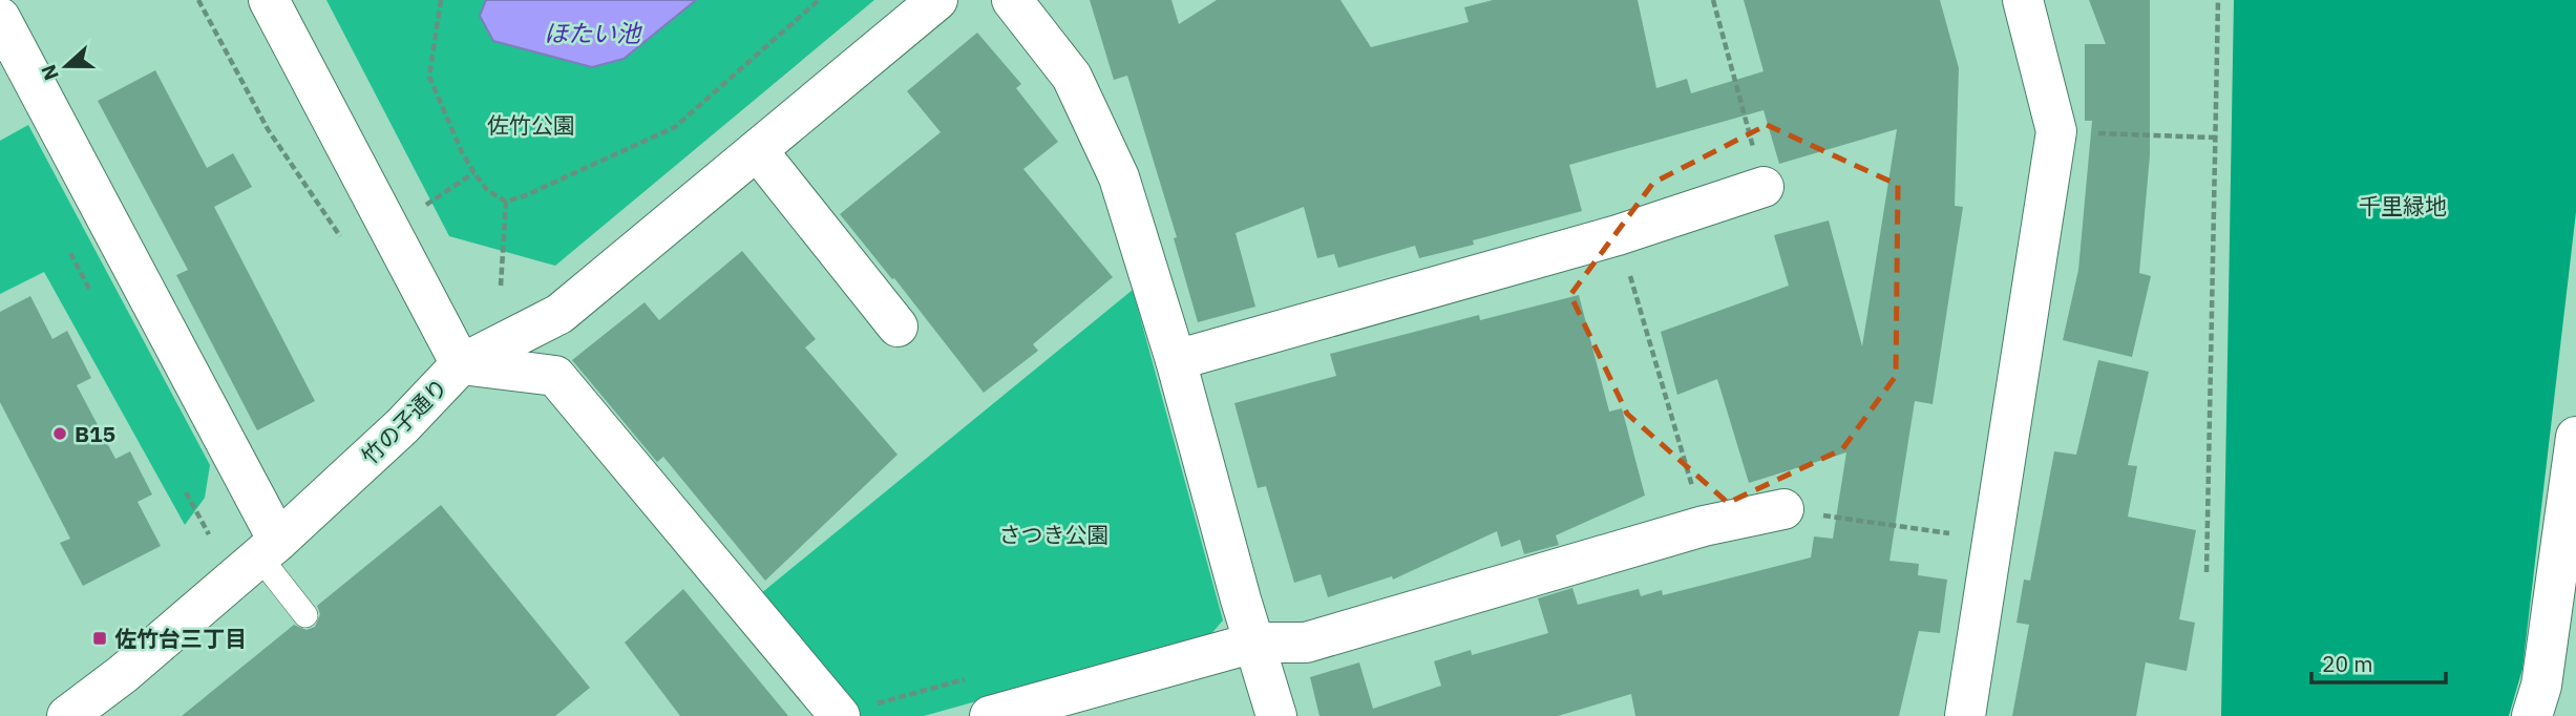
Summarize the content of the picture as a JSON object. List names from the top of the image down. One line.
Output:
{"streets":{"street":["竹の子通り"]},"water":["ほたい池"],"parks":["佐竹公園","千里緑地","さつき公園"],"places":{"other":["B15"],"transit":["佐竹台三丁目"]},"scale_bar":"20 m","north":"left"}
